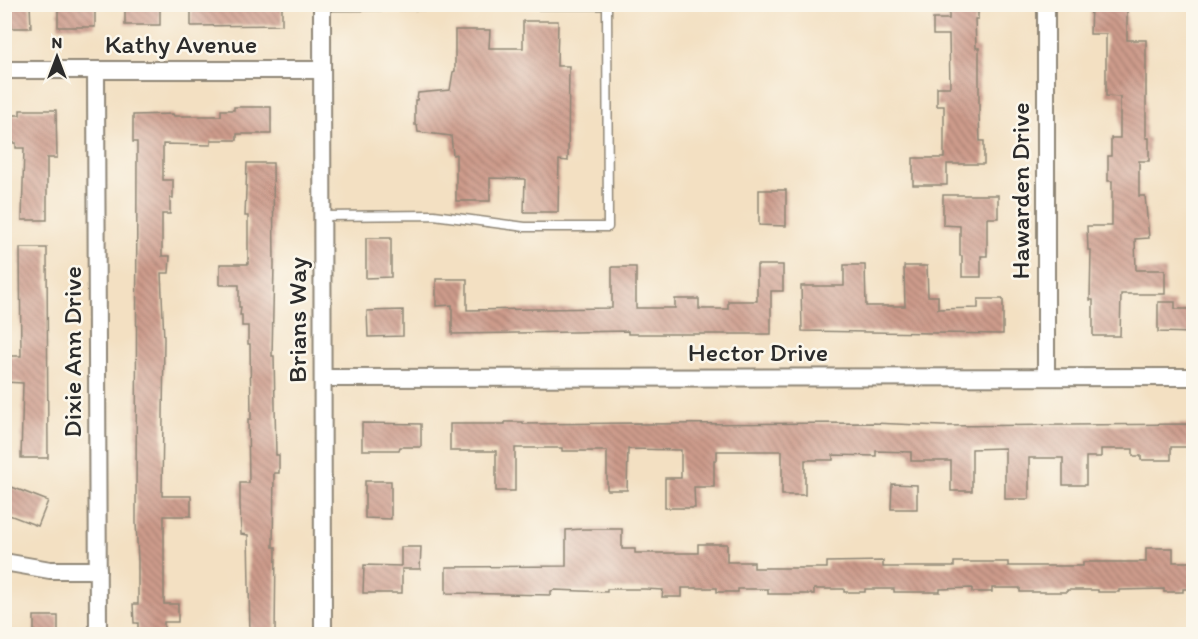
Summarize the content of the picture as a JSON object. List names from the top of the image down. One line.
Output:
{"streets":{"street":["Kathy Avenue","Hawarden Drive","Brians Way","Dixie Ann Drive","Hector Drive"]},"crossings":[["Kathy Avenue","Brians Way"],["Kathy Avenue","Dixie Ann Drive"],["Hawarden Drive","Hector Drive"],["Brians Way","Hector Drive"]],"north":"top"}
